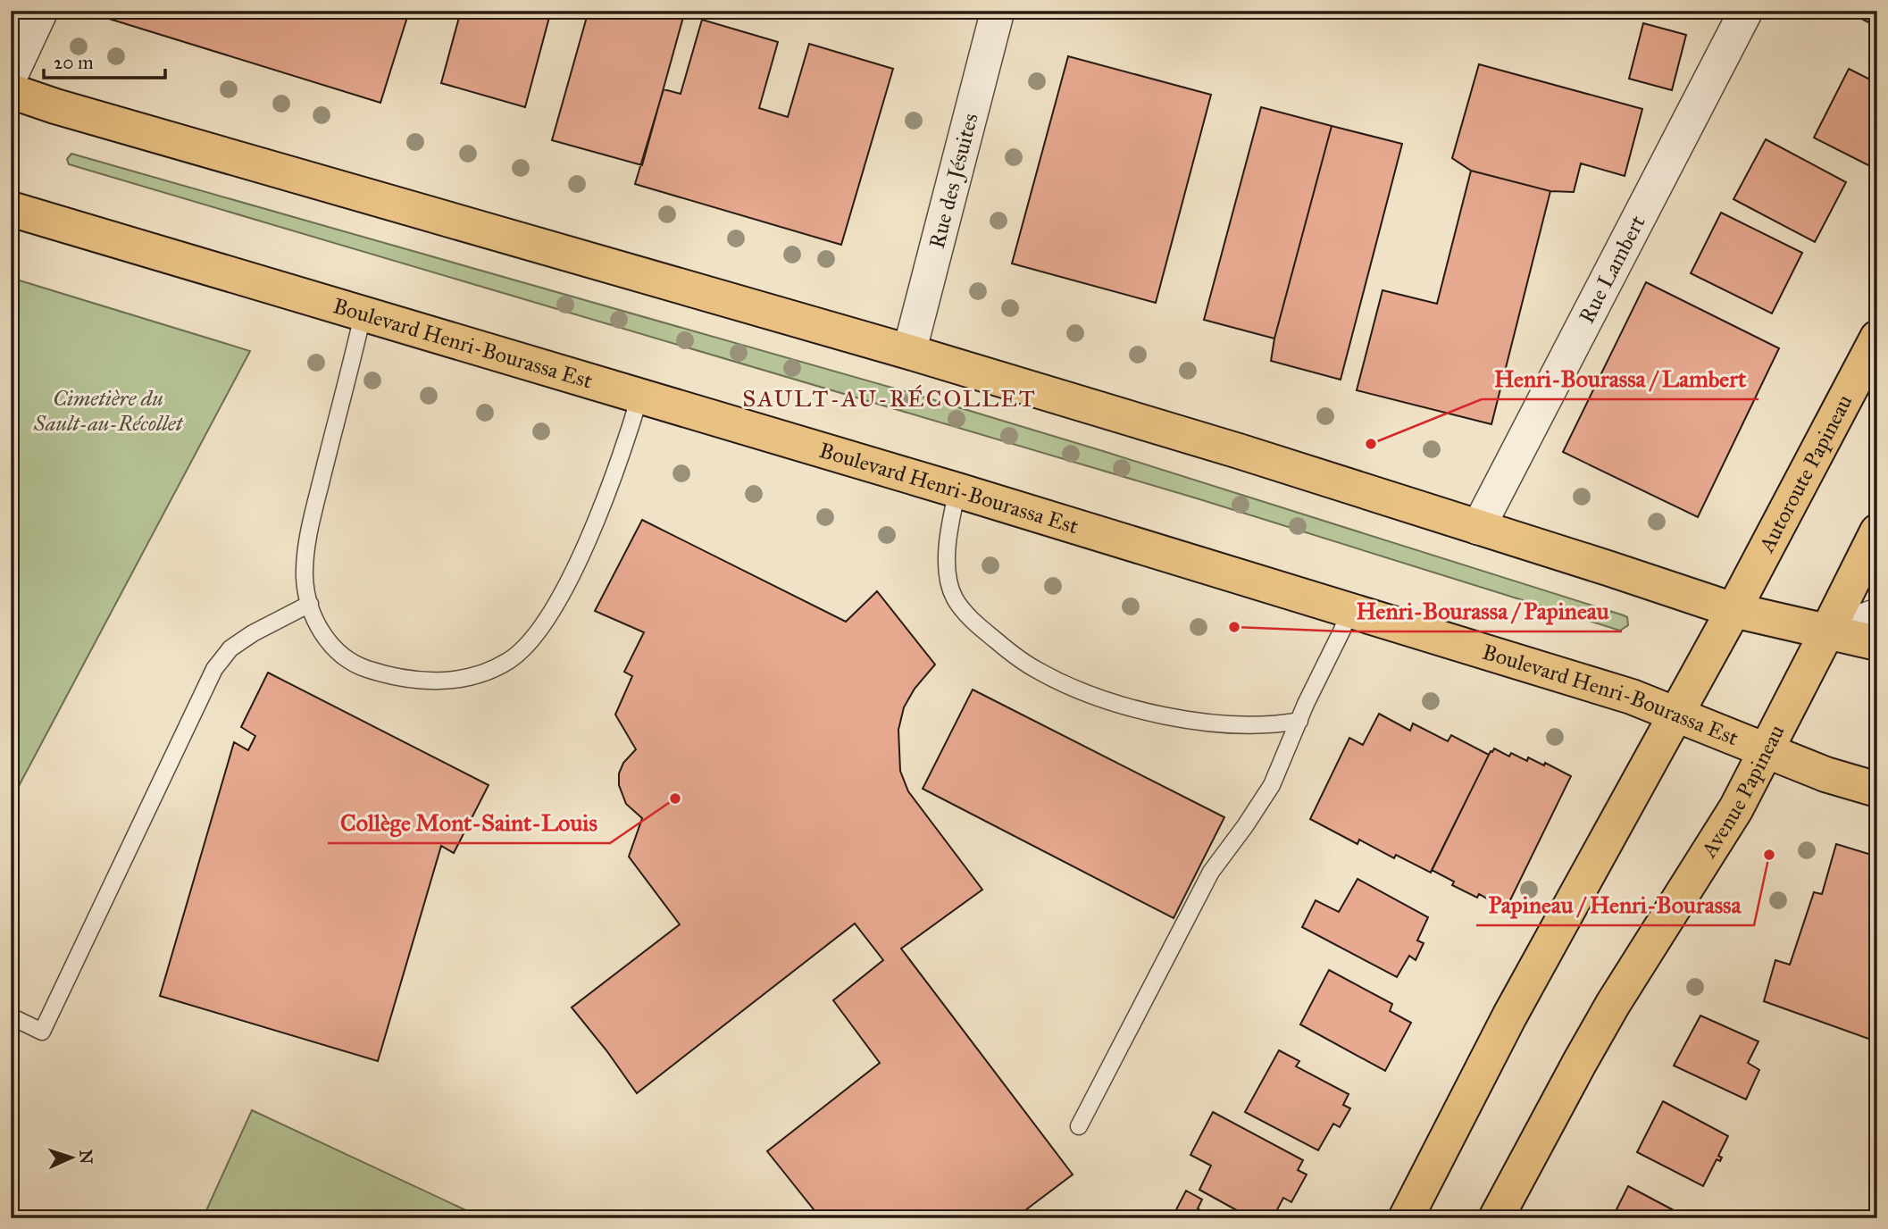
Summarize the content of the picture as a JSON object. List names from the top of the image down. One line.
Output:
{"streets":{"main road":["Boulevard Henri-Bourassa Est","Autoroute Papineau","Avenue Papineau"],"street":["Rue des Jésuites","Rue Lambert"]},"crossings":[["Boulevard Henri-Bourassa Est","Avenue Papineau"]],"districts":["SAULT-AU-RÉCOLLET"],"parks":["Cimetière du Sault-au-Récollet"],"places":["Henri-Bourassa / Lambert","Henri-Bourassa / Papineau","Collège Mont-Saint-Louis","Papineau / Henri-Bourassa"],"scale_bar":"20 m","north":"right"}
